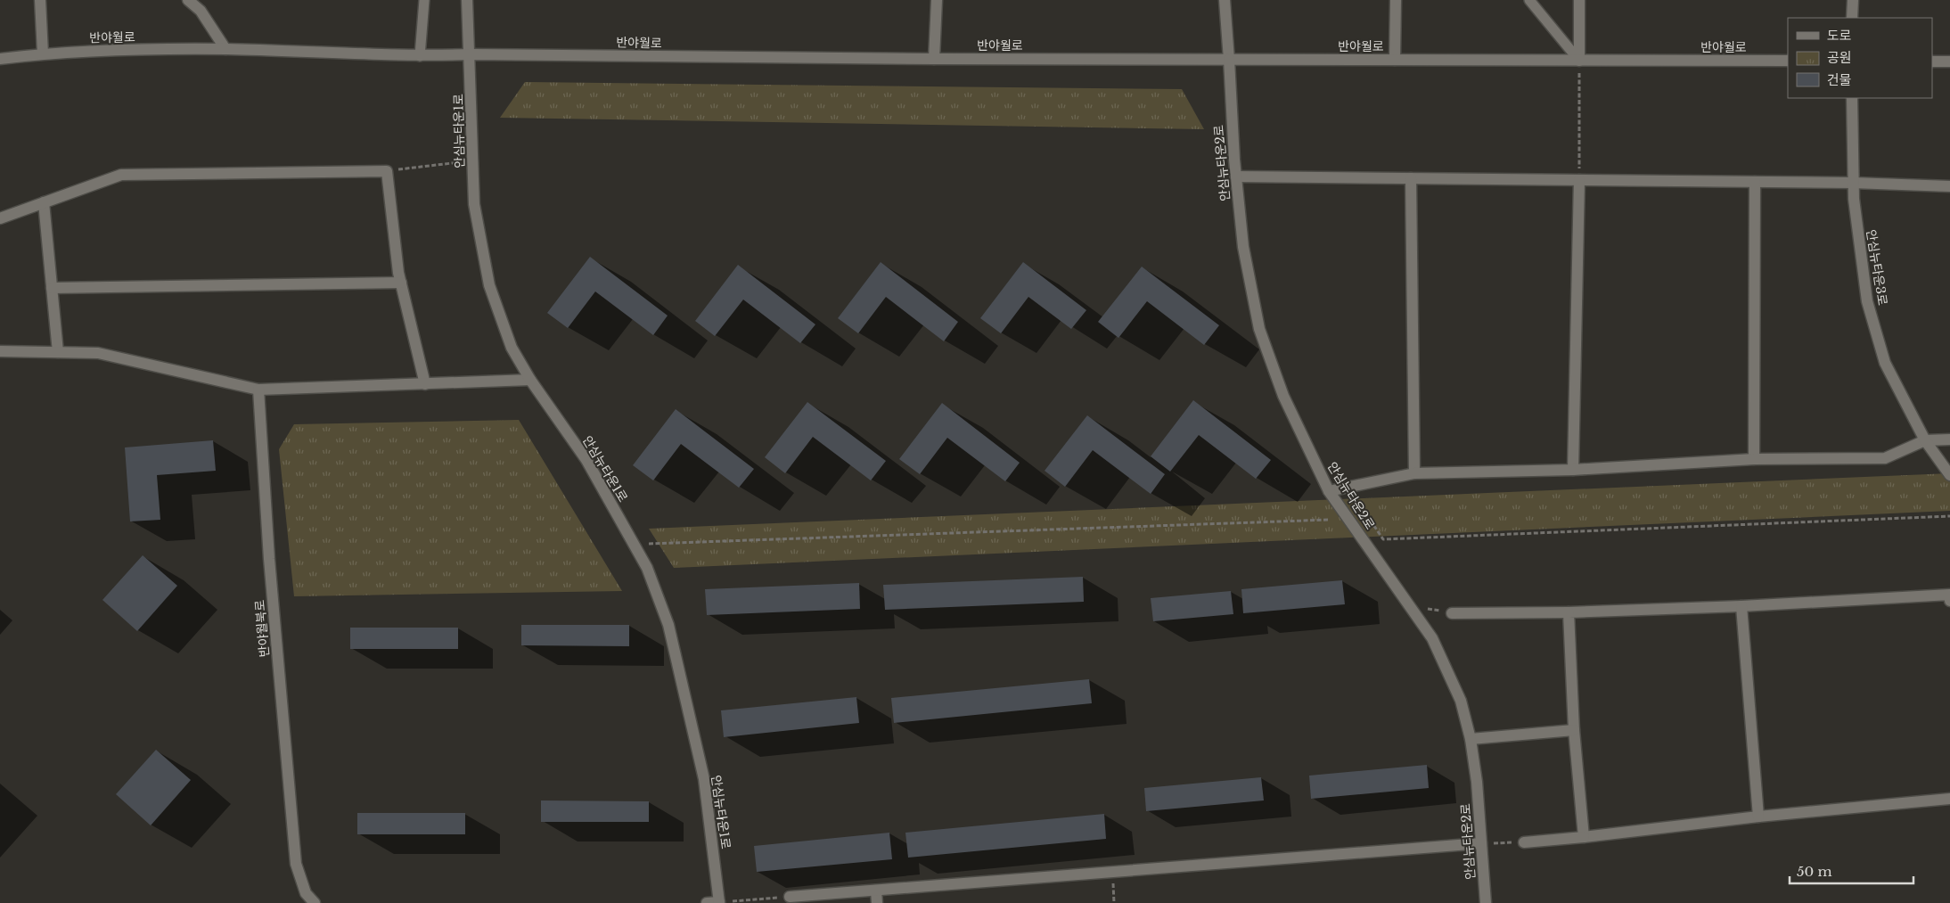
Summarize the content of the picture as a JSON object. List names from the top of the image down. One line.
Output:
{"streets":{"street":["반야월로","안심뉴타운1로","안심뉴타운2로","안심뉴타운3로","반야월북로"]},"crossings":[["반야월로","안심뉴타운1로"],["반야월로","안심뉴타운2로"]],"legend":["도로","공원","건물"],"scale_bar":"50 m"}
